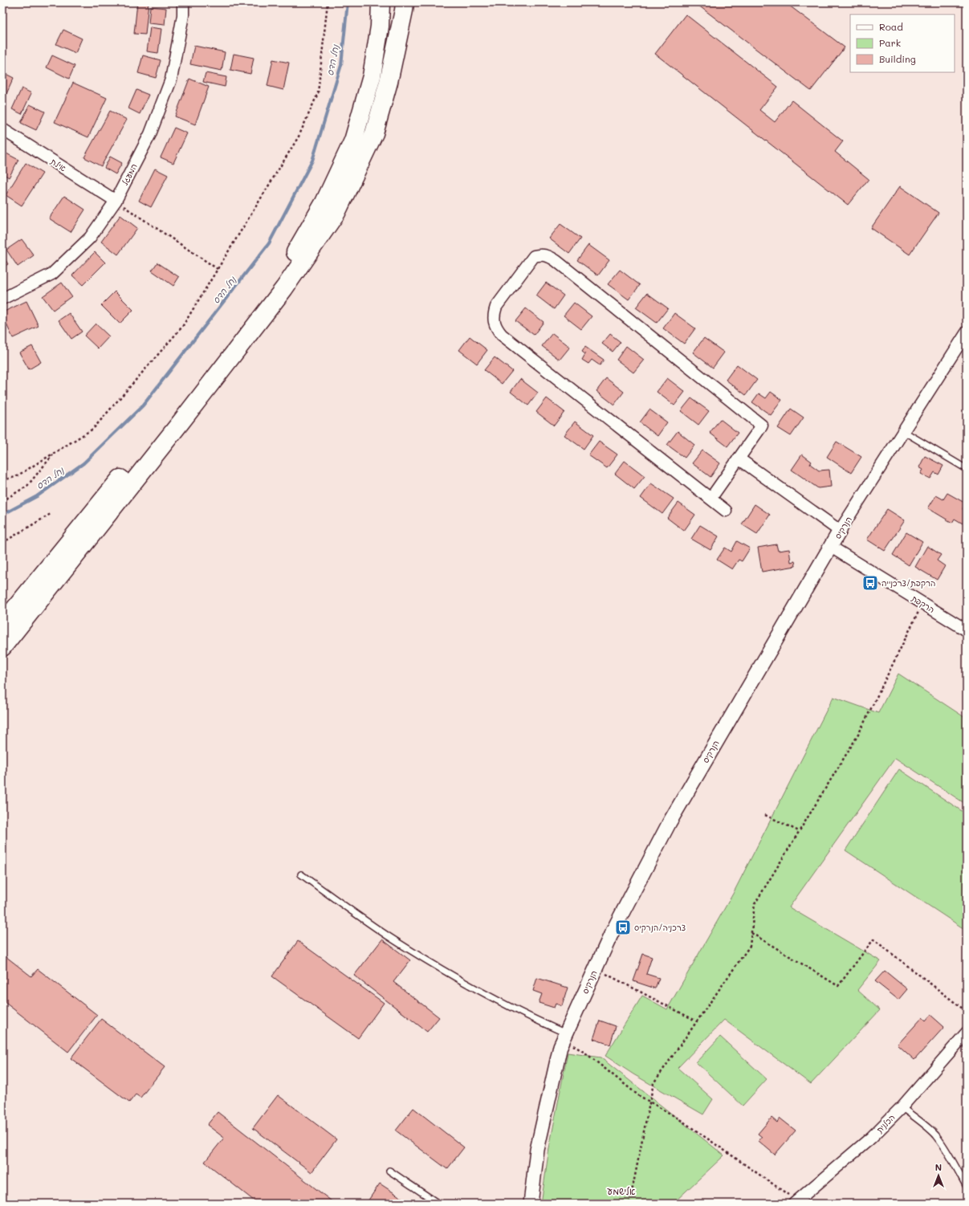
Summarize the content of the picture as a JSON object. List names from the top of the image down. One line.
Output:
{"streets":{"street":["אילת","המעגל","הנרקיס","הרקפת","הכלנית"]},"crossings":[["אילת","המעגל"],["הנרקיס","הרקפת"]],"districts":["אלישמע"],"water":["נחל הדס"],"places":{"bus stop":["הרקפת/צרכנייה","צרכניה/הנרקיס"]},"legend":["Road","Park","Building"],"north":"top"}
